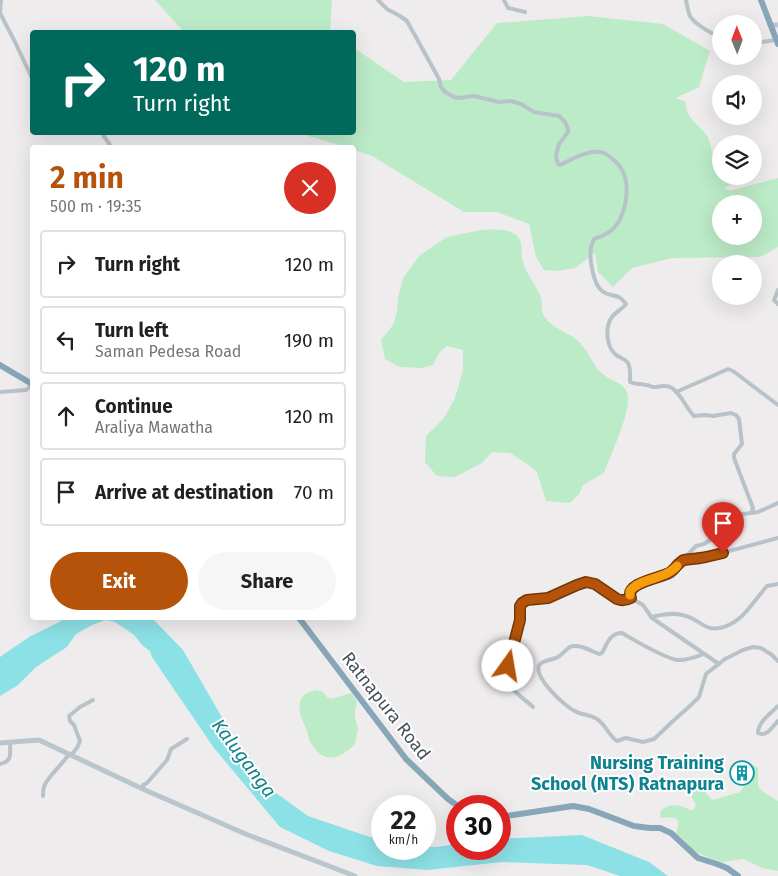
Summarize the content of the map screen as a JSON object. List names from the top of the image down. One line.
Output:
{"streets":{"highway":["Ratnapura Road"]},"water":["Kaluganga"],"places":{"building":["Nursing Training School (NTS) Ratnapura"]},"north":"top","page":{"map_buttons":["+","−"],"turn":["120 m","Turn right"],"heading":["2 min","500 m · 19:35"],"list":[{"name":"Turn right","value":"120 m"},{"name":"Turn left","note":"Saman Pedesa Road","value":"190 m"},{"name":"Continue","note":"Araliya Mawatha","value":"120 m"},{"name":"Arrive at destination","value":"70 m"}],"buttons":["Exit","Share"],"speed":"22 km/h","limit":"30"}}
